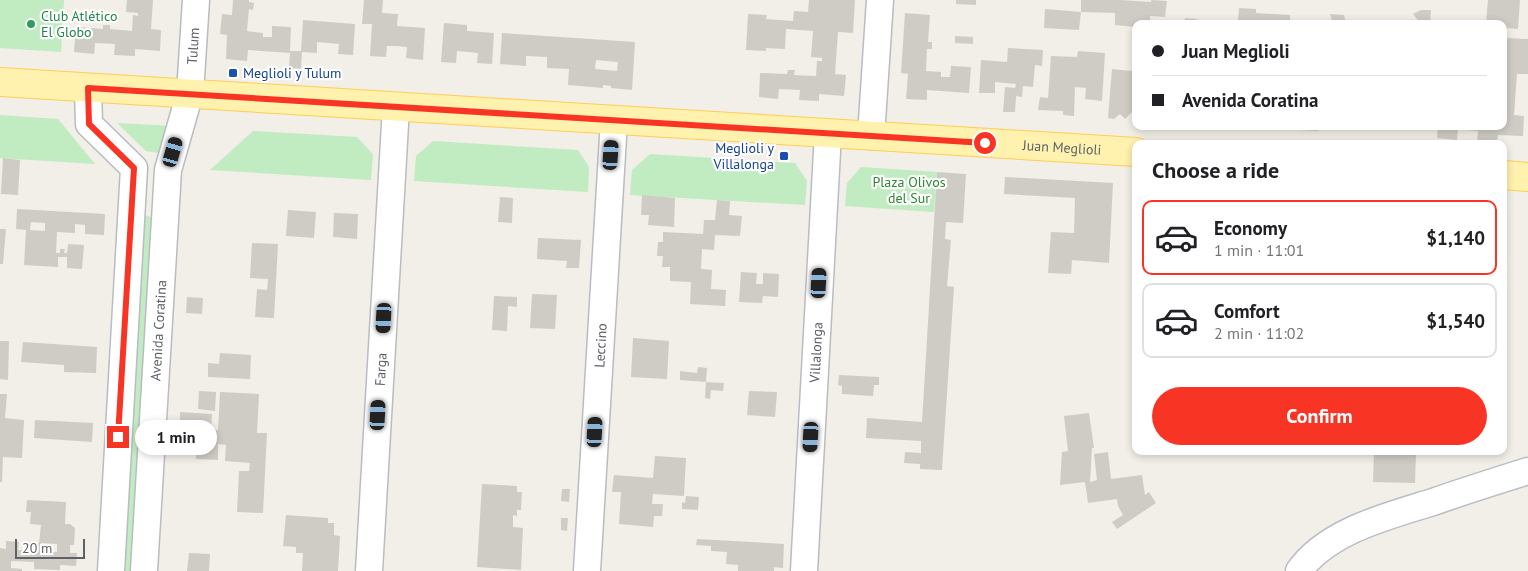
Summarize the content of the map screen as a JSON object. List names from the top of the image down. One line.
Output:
{"streets":{"main road":["Juan Meglioli"],"street":["Tulum","Avenida Coratina","Leccino","Villalonga","Farga"]},"crossings":[["Tulum","Juan Meglioli"],["Tulum","Avenida Coratina"],["Juan Meglioli","Avenida Coratina"],["Juan Meglioli","Leccino"],["Juan Meglioli","Villalonga"],["Juan Meglioli","Farga"]],"parks":["Plaza Olivos del Sur"],"places":{"other":["Club Atlético El Globo"],"transit":["Meglioli y Tulum","Meglioli y Villalonga"]},"scale_bar":"20 m","page":{"banner":["Juan Meglioli","Avenida Coratina"],"heading":"Choose a ride","list":[{"name":"Economy","note":"1 min · 11:01","value":"$1,140"},{"name":"Comfort","note":"2 min · 11:02","value":"$1,540"}],"buttons":"Confirm","bubble":"1 min","scale":"20 m"}}
